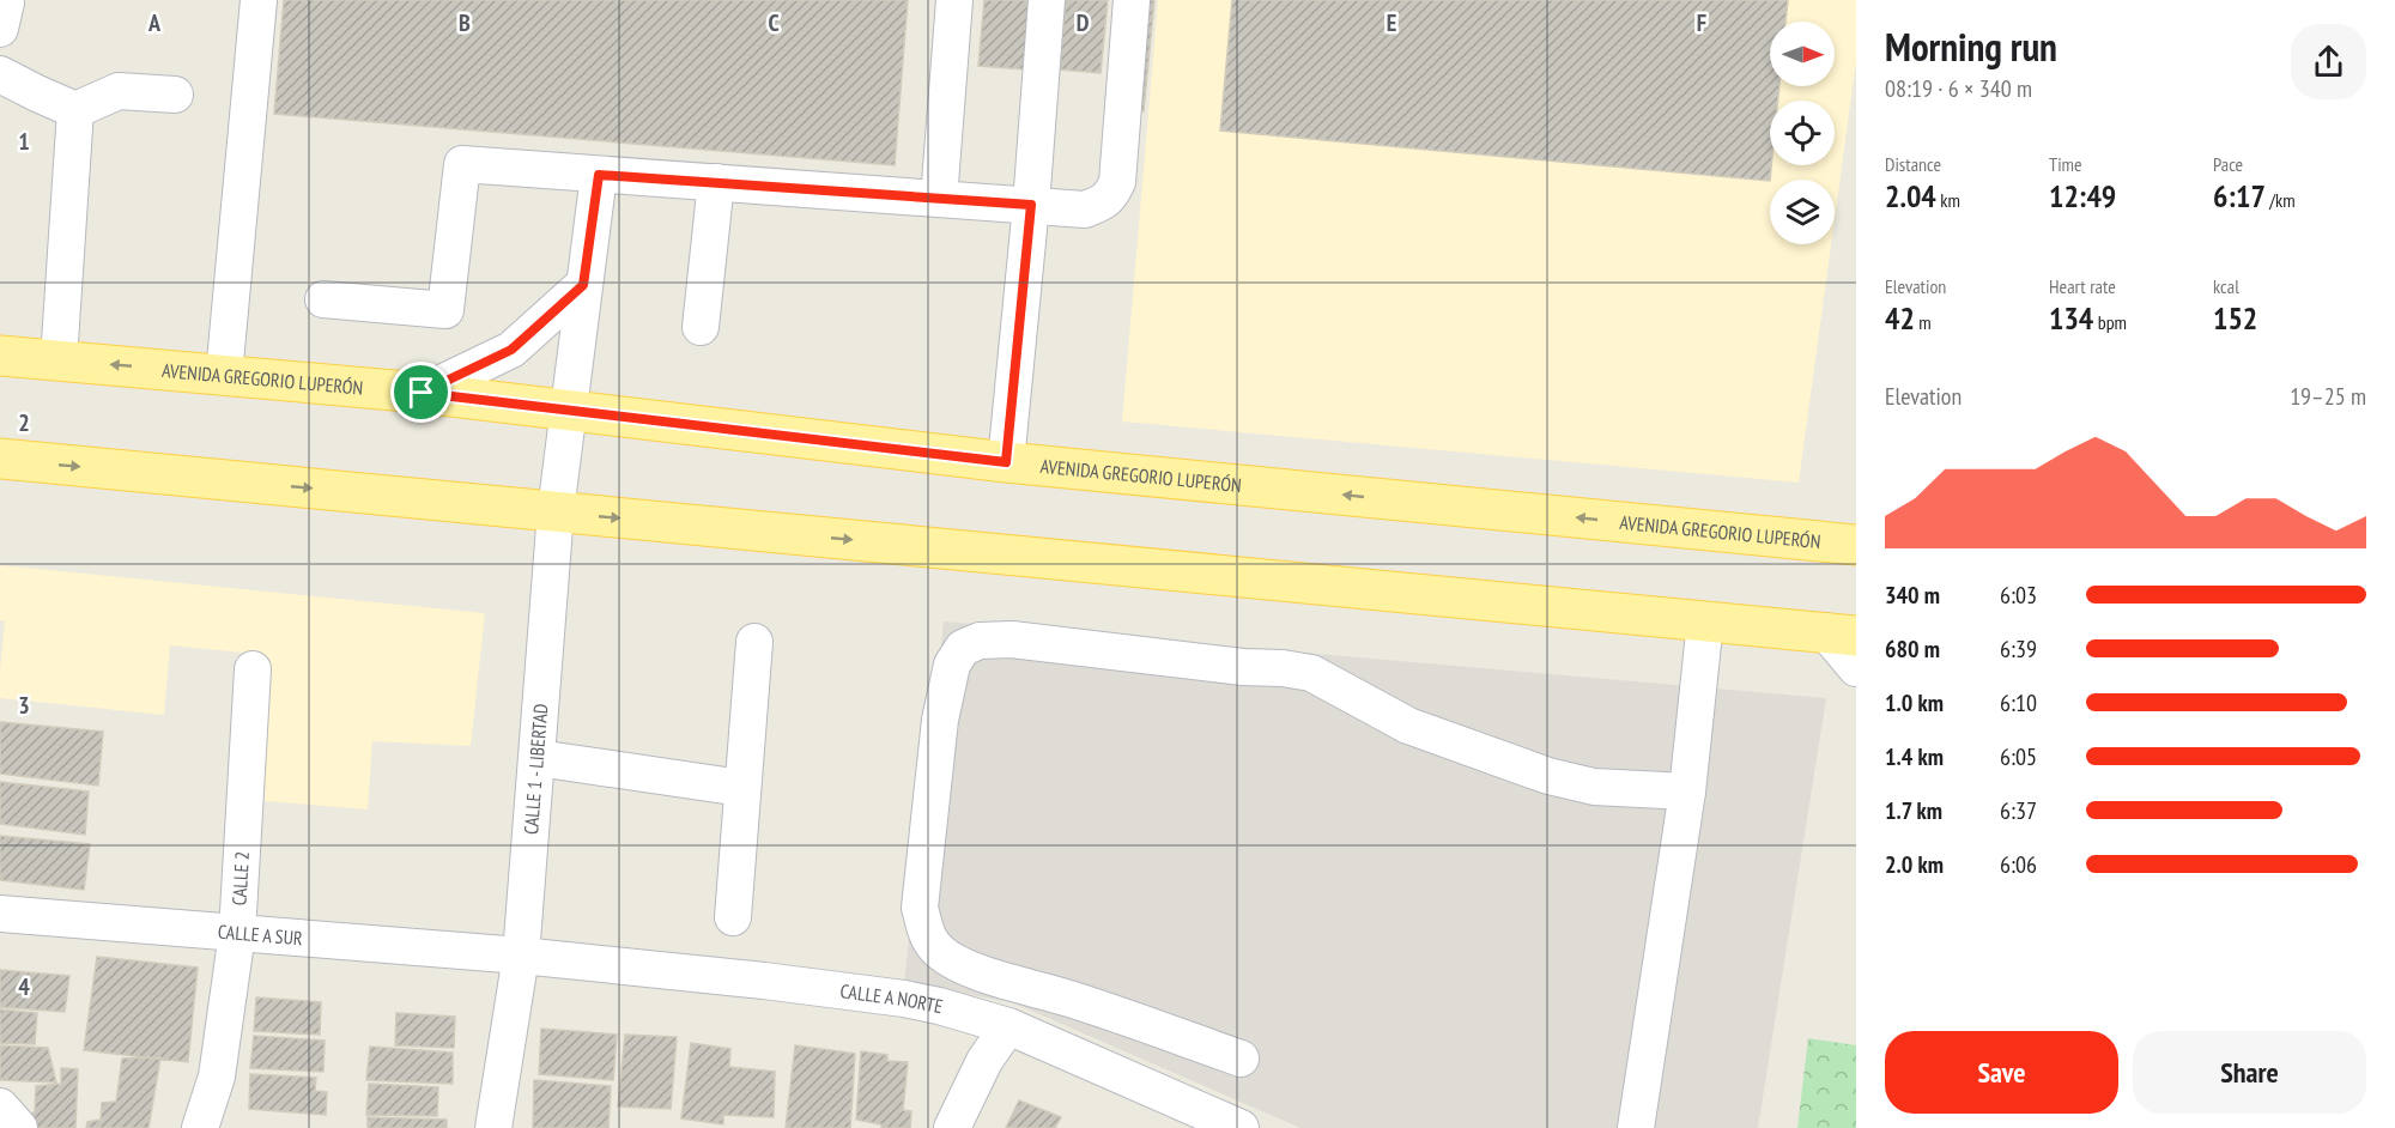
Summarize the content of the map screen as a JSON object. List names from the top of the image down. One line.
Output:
{"streets":{"main road":["AVENIDA GREGORIO LUPERÓN"],"street":["CALLE 1 - LIBERTAD","CALLE 2","CALLE A SUR","CALLE A NORTE"]},"crossings":[["AVENIDA GREGORIO LUPERÓN","CALLE 1 - LIBERTAD"],["CALLE 1 - LIBERTAD","CALLE A SUR"],["CALLE 1 - LIBERTAD","CALLE A NORTE"],["CALLE 2","CALLE A SUR"],["CALLE A SUR","CALLE A NORTE"]],"north":"right","page":{"heading":["Morning run","08:19 · 6 × 340 m"],"stats":[["Distance","2.04 km"],["Time","12:49"],["Pace","6:17 /km"],["Elevation","42 m"],["Heart rate","134 bpm"],["kcal","152"]],"chart":["Elevation","19–25 m"],"list":[{"name":"340 m","note":"6:03"},{"name":"680 m","note":"6:39"},{"name":"1.0 km","note":"6:10"},{"name":"1.4 km","note":"6:05"},{"name":"1.7 km","note":"6:37"},{"name":"2.0 km","note":"6:06"}],"buttons":["Save","Share"]},"grid":{"columns":["A","B","C","D","E","F"],"rows":["1","2","3","4"]}}
